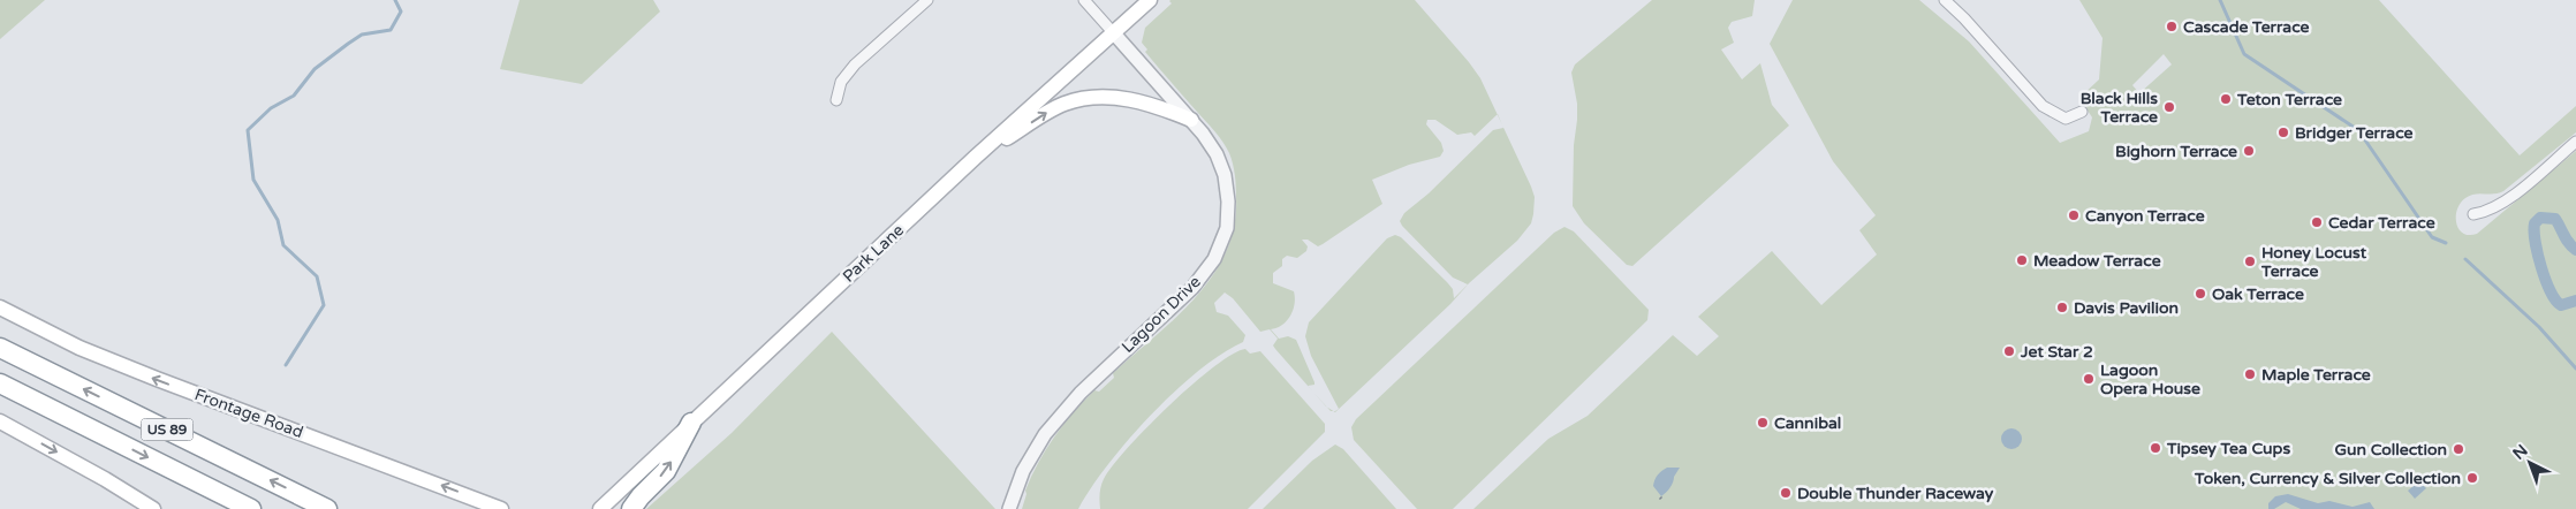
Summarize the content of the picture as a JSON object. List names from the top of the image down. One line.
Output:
{"streets":{"highway":["US 89"],"main road":["Park Lane","Frontage Road"],"street":["Lagoon Drive"]},"crossings":[["Park Lane","Lagoon Drive"]],"places":["Cascade Terrace","Teton Terrace","Black Hills Terrace","Bridger Terrace","Bighorn Terrace","Canyon Terrace","Cedar Terrace","Meadow Terrace","Honey Locust Terrace","Oak Terrace","Davis Pavilion","Jet Star 2","Maple Terrace","Lagoon Opera House","Cannibal","Tipsey Tea Cups","Gun Collection","Token, Currency & Silver Collection","Double Thunder Raceway"],"north":"top left"}
